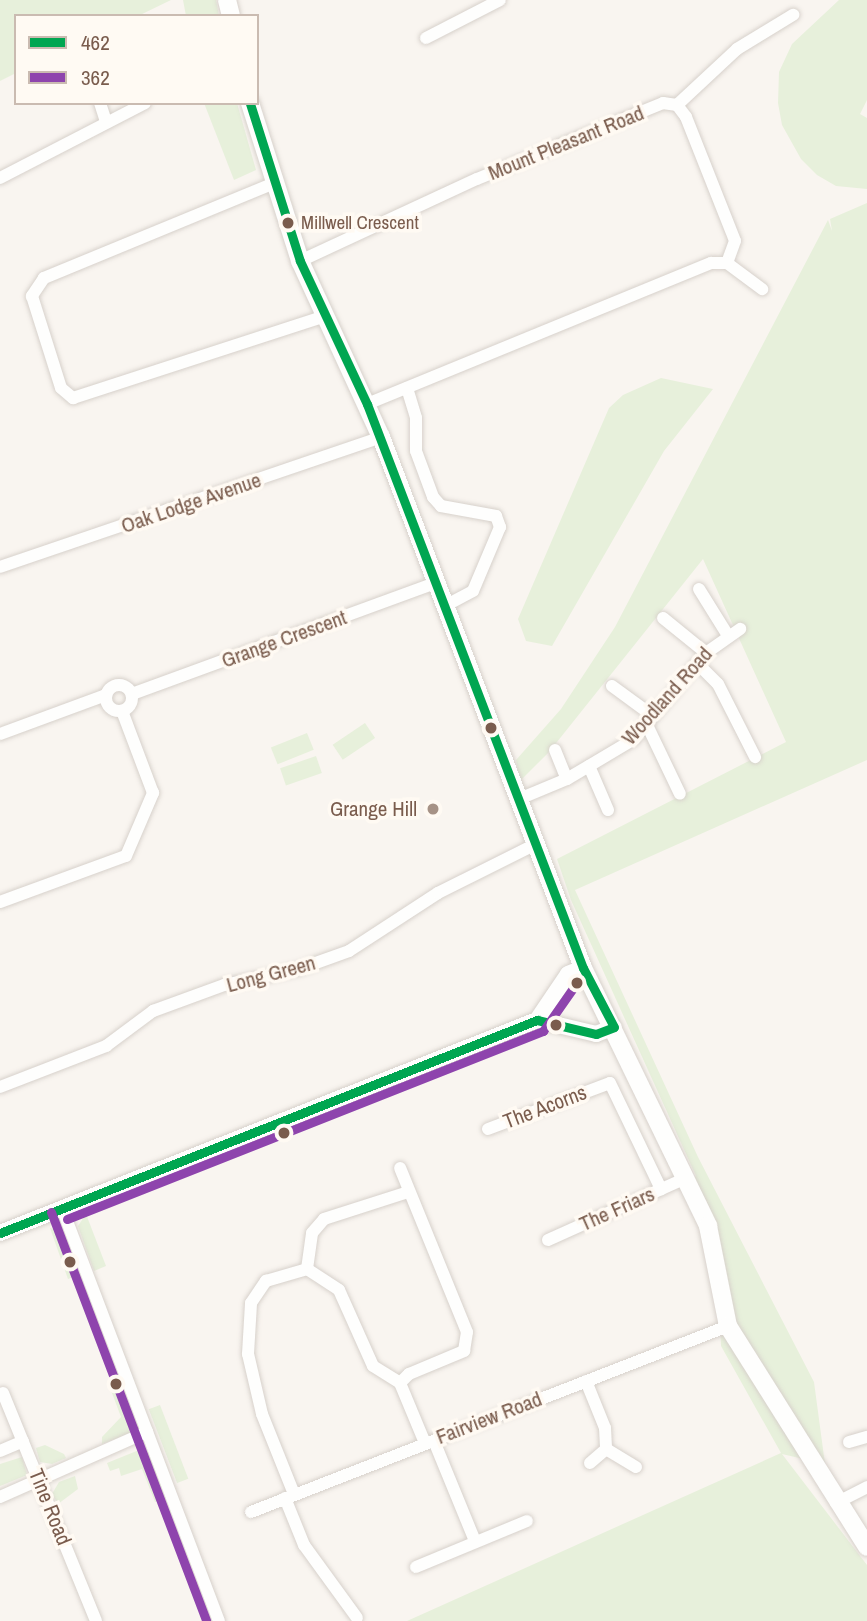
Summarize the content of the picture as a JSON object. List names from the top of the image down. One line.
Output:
{"streets":{"street":["Mount Pleasant Road","Oak Lodge Avenue","Grange Crescent","Woodland Road","Long Green","The Acorns","The Friars","Fairview Road","Tine Road"]},"crossings":[["The Acorns","The Friars"]],"places":["Millwell Crescent","Grange Hill"],"lines":["transit line 462","transit line 362"],"legend":["462","362"]}
